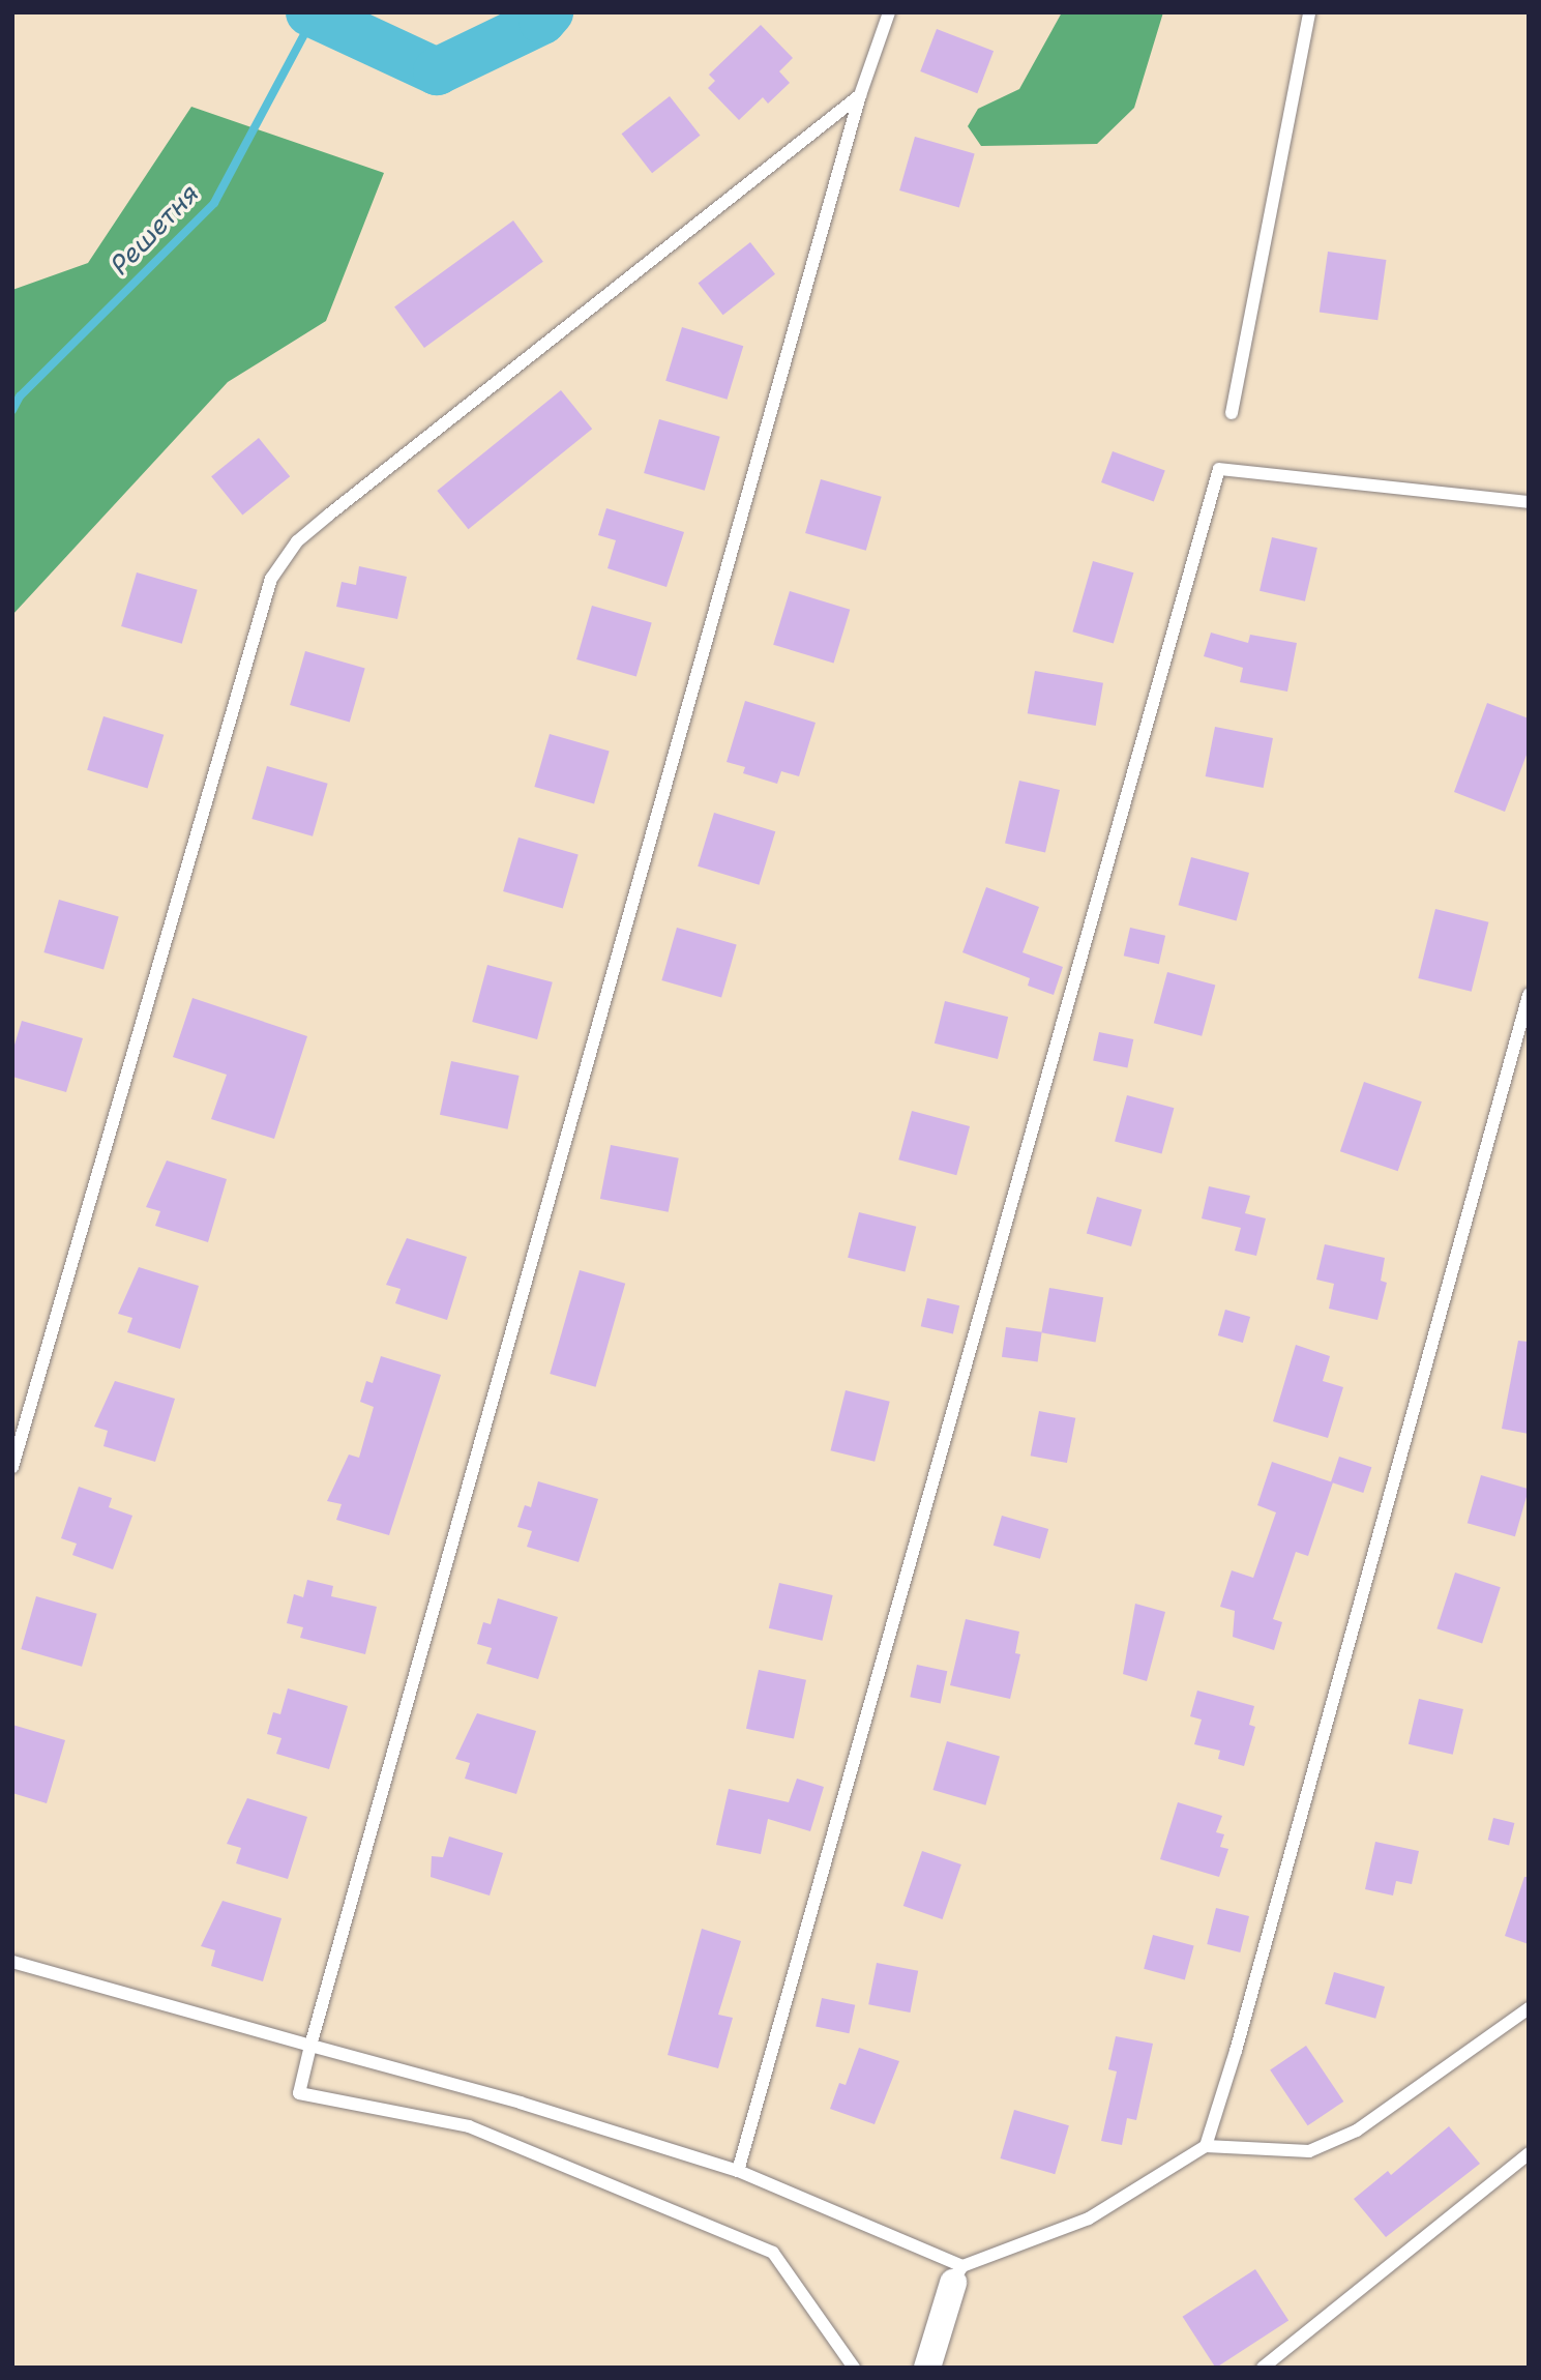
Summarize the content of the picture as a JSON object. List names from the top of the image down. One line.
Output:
{"water":["Решетня"]}
